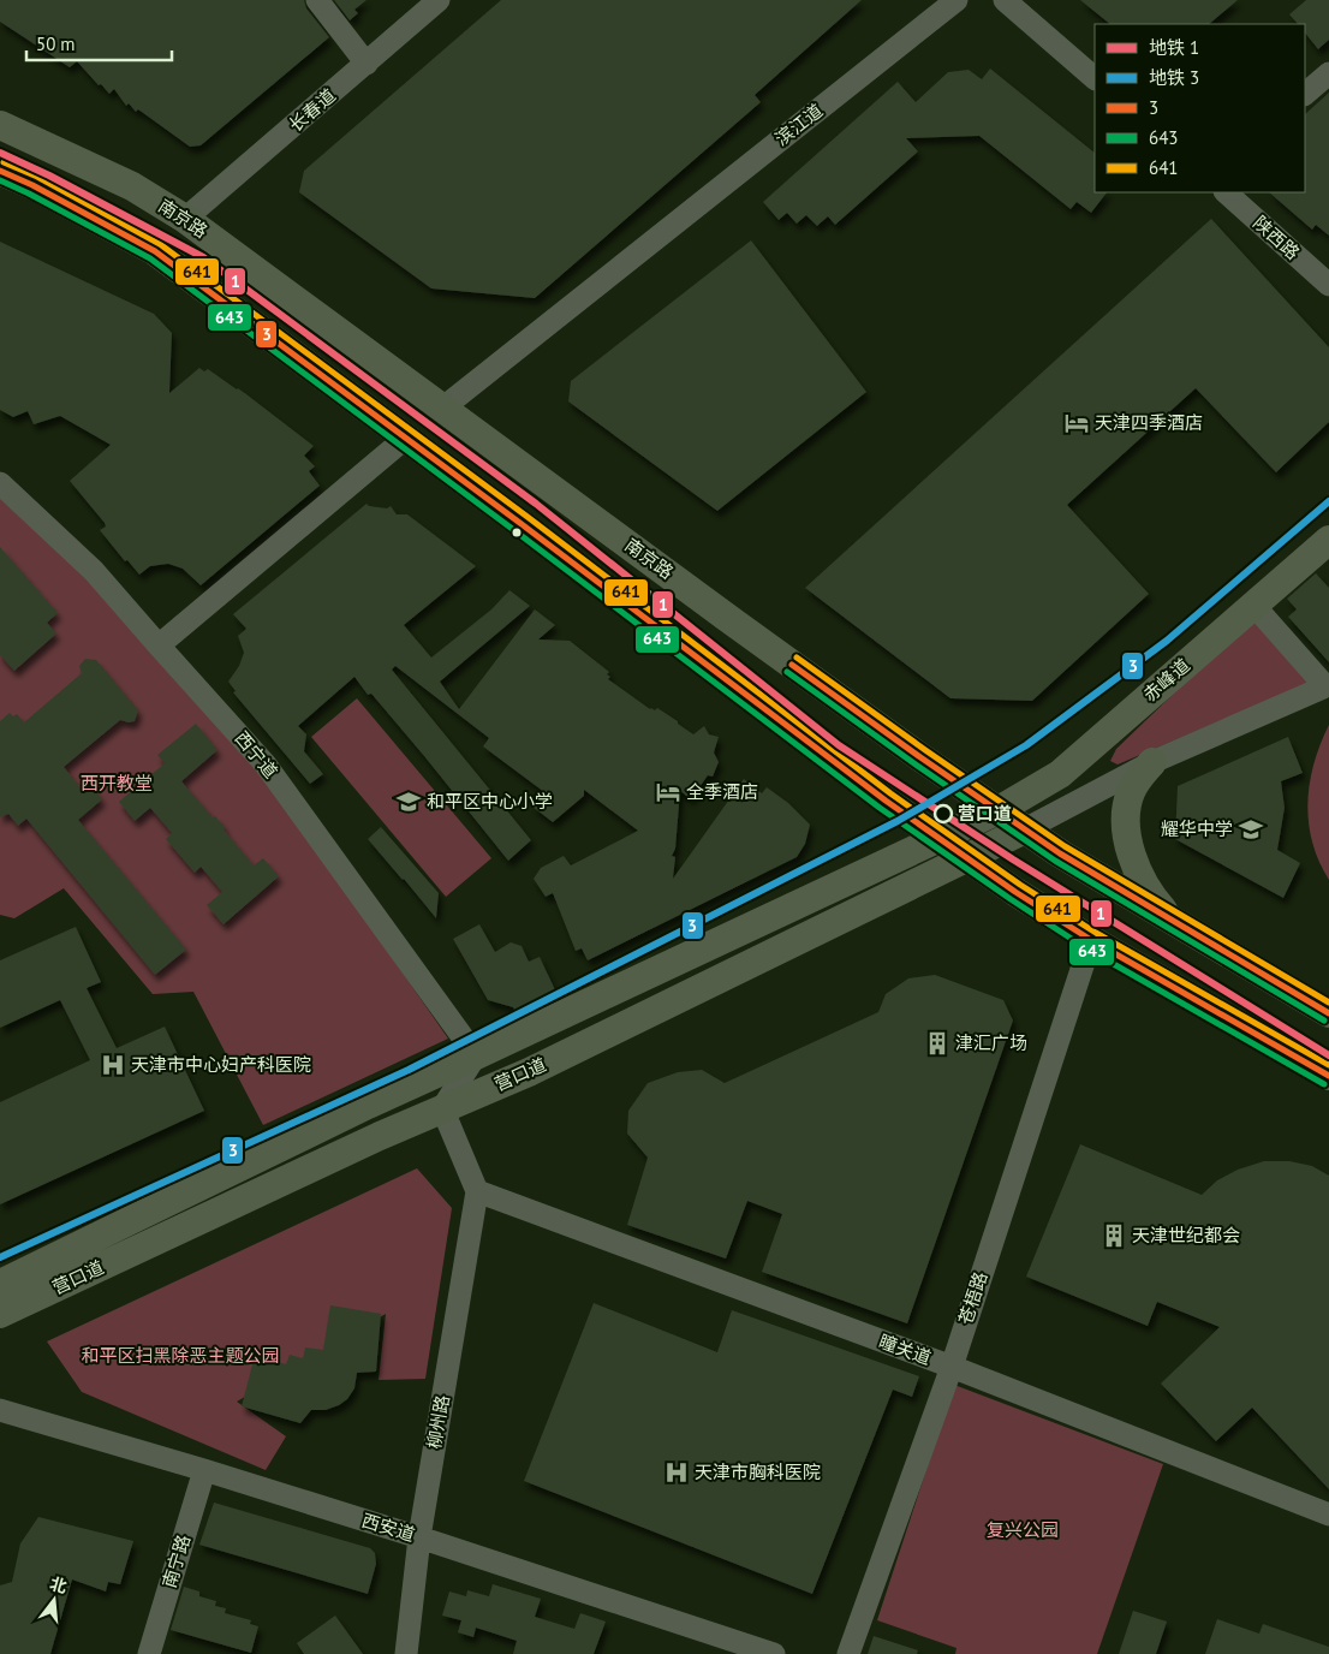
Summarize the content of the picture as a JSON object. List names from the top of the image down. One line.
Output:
{"streets":{"main road":["南京路","赤峰道","营口道"],"street":["长春道","滨江道","陕西路","西宁道","苍梧路","瞳关道","柳州路","西安道","南宁路"]},"crossings":[["长春道","南京路"],["滨江道","南京路"],["南京路","赤峰道"],["南京路","营口道"],["赤峰道","营口道"],["西宁道","营口道"],["苍梧路","瞳关道"],["瞳关道","柳州路"],["柳州路","西安道"],["西安道","南宁路"]],"parks":["西开教堂","和平区扫黑除恶主题公园","复兴公园"],"places":{"hotel":["天津四季酒店","全季酒店"],"school or university":["和平区中心小学","耀华中学"],"other":["营口道"],"building":["津汇广场","天津世纪都会"],"hospital":["天津市中心妇产科医院","天津市胸科医院"]},"lines":["metro line 1","transit line 641","transit line 3","transit line 643","metro line 3"],"legend":["地铁 1","地铁 3","3","643","641"],"scale_bar":"50 m","north":"top"}
